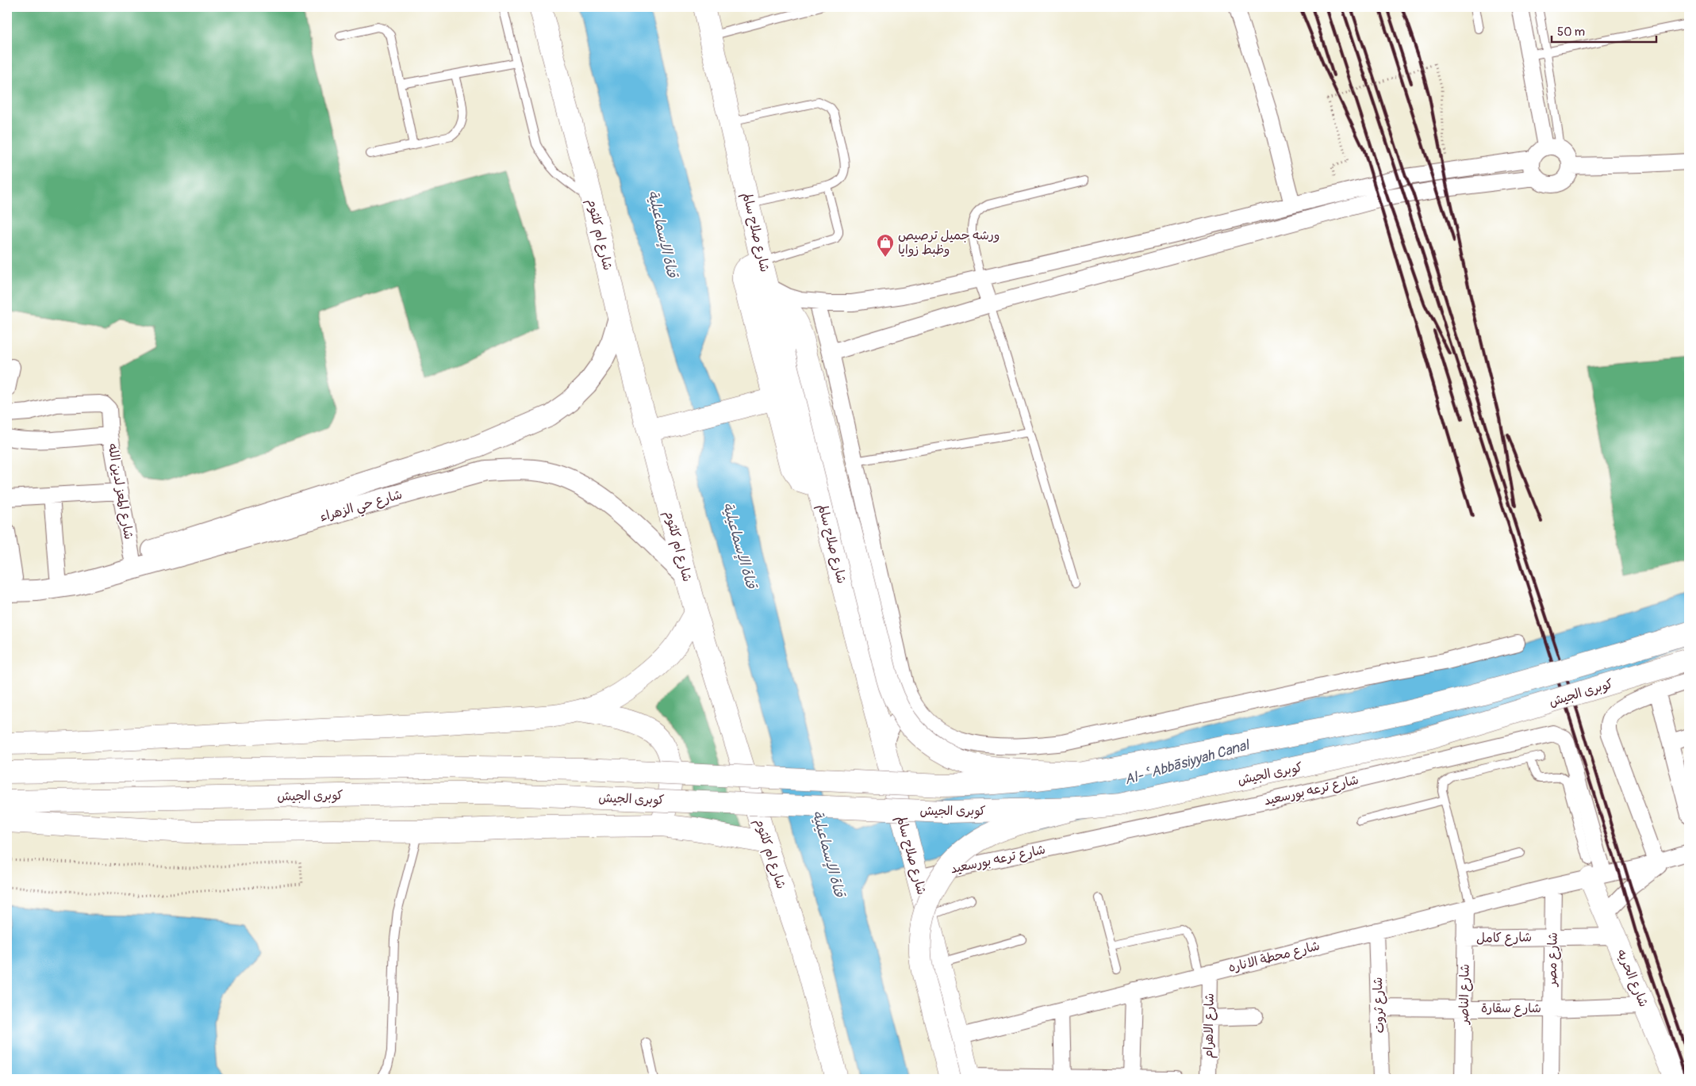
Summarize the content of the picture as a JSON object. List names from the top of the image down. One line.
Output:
{"streets":{"main road":["شارع صلاح سالم","شارع ام كلثوم","كوبرى الجيش","شارع الحريه"],"street":["شارع المعز لدين الله","شارع حي الزهراء","شارع ترعه بورسعيد","شارع كامل","شارع محطة الاناره","شارع مصر","شارع الناصر","شارع ثروت","شارع سقارة","شارع الاهرام"]},"crossings":[["شارع صلاح سالم","شارع ترعه بورسعيد"],["شارع صلاح سالم","شارع محطة الاناره"],["شارع ام كلثوم","شارع حي الزهراء"],["شارع المعز لدين الله","شارع حي الزهراء"],["شارع ترعه بورسعيد","شارع محطة الاناره"],["شارع ترعه بورسعيد","شارع الحريه"],["شارع كامل","شارع مصر"],["شارع كامل","شارع الحريه"],["شارع كامل","شارع الناصر"],["شارع محطة الاناره","شارع مصر"],["شارع محطة الاناره","شارع الحريه"],["شارع محطة الاناره","شارع الناصر"],["شارع محطة الاناره","شارع ثروت"],["شارع محطة الاناره","شارع الاهرام"],["شارع مصر","شارع سقارة"],["شارع الحريه","شارع سقارة"],["شارع الناصر","شارع سقارة"],["شارع ثروت","شارع سقارة"]],"water":["قناة الإسماعيلية","Al-ʿAbbāsiyyah Canal"],"places":{"shop":["ورشه جميل ترصيص وظبط زوايا"]},"scale_bar":"50 m"}
